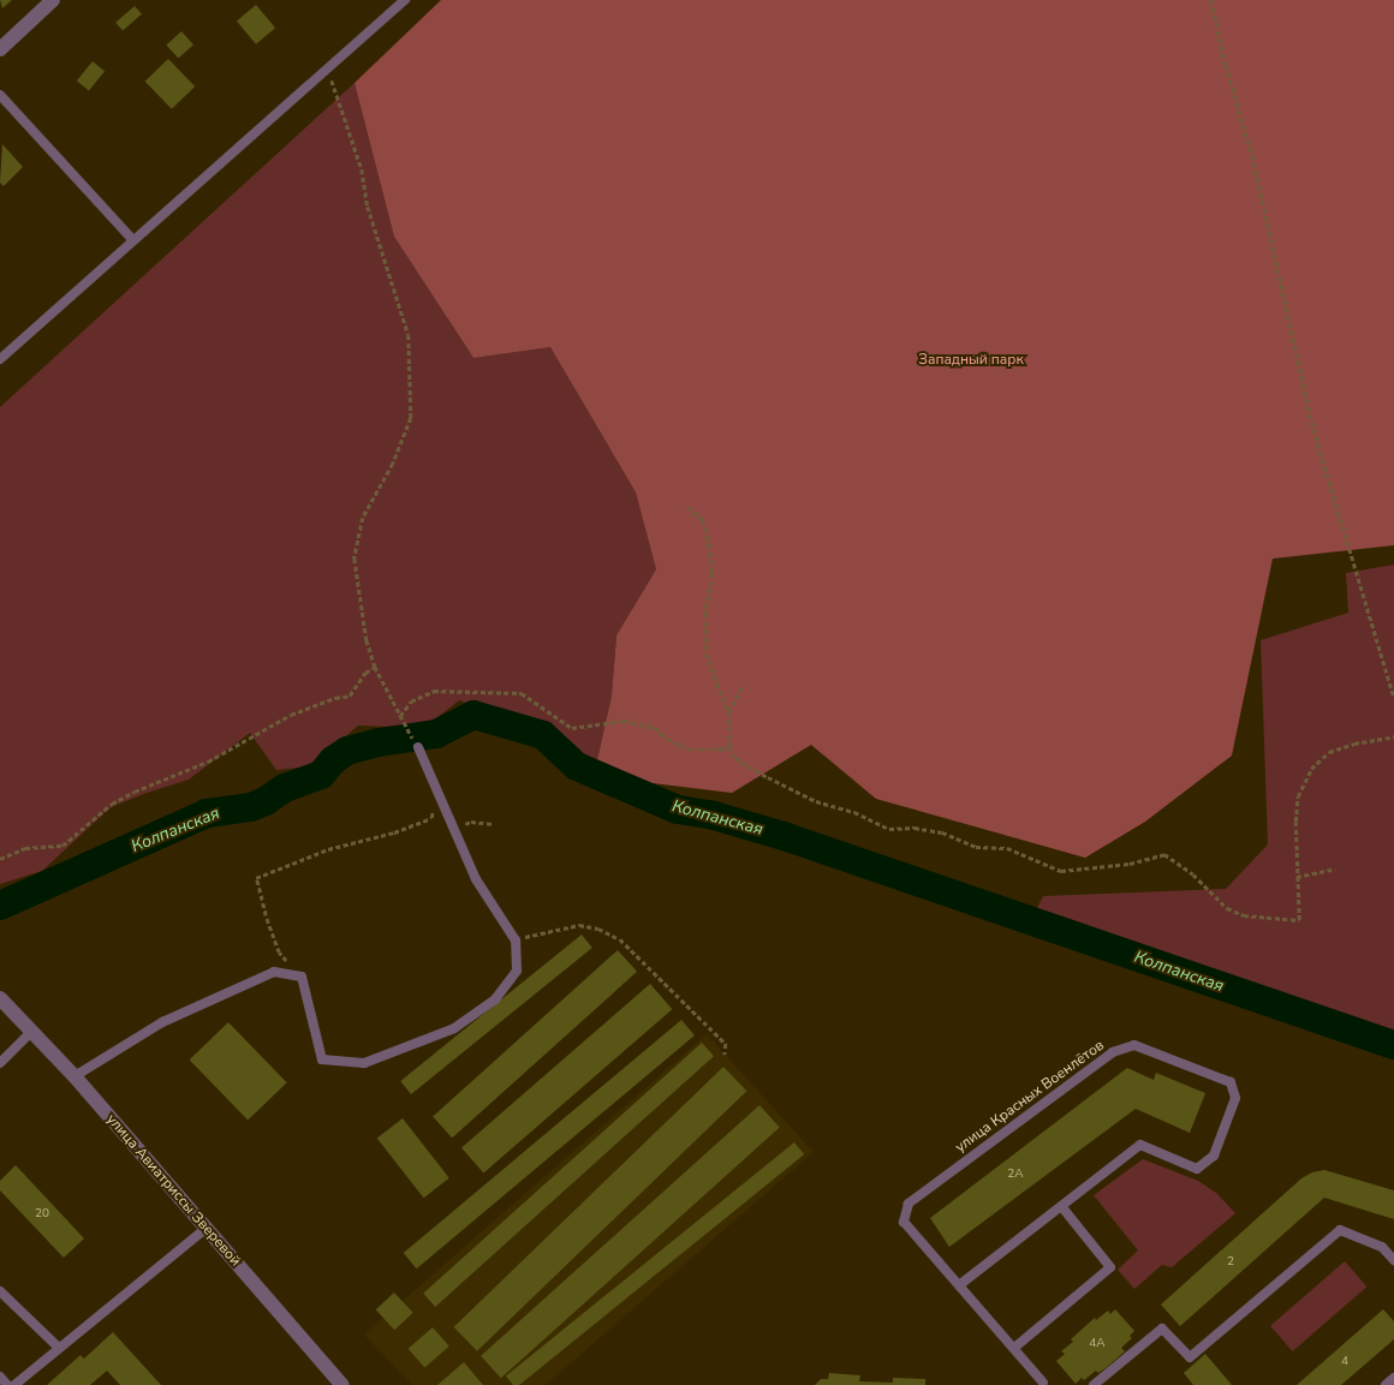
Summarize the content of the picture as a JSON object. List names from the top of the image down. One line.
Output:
{"streets":{"street":["улица Авиатриссы Зверевой"],"lane":["улица Красных Военлётов"]},"water":["Колпанская"],"parks":["Западный парк"],"house_numbers":["2А","20","2","4А","4"]}
